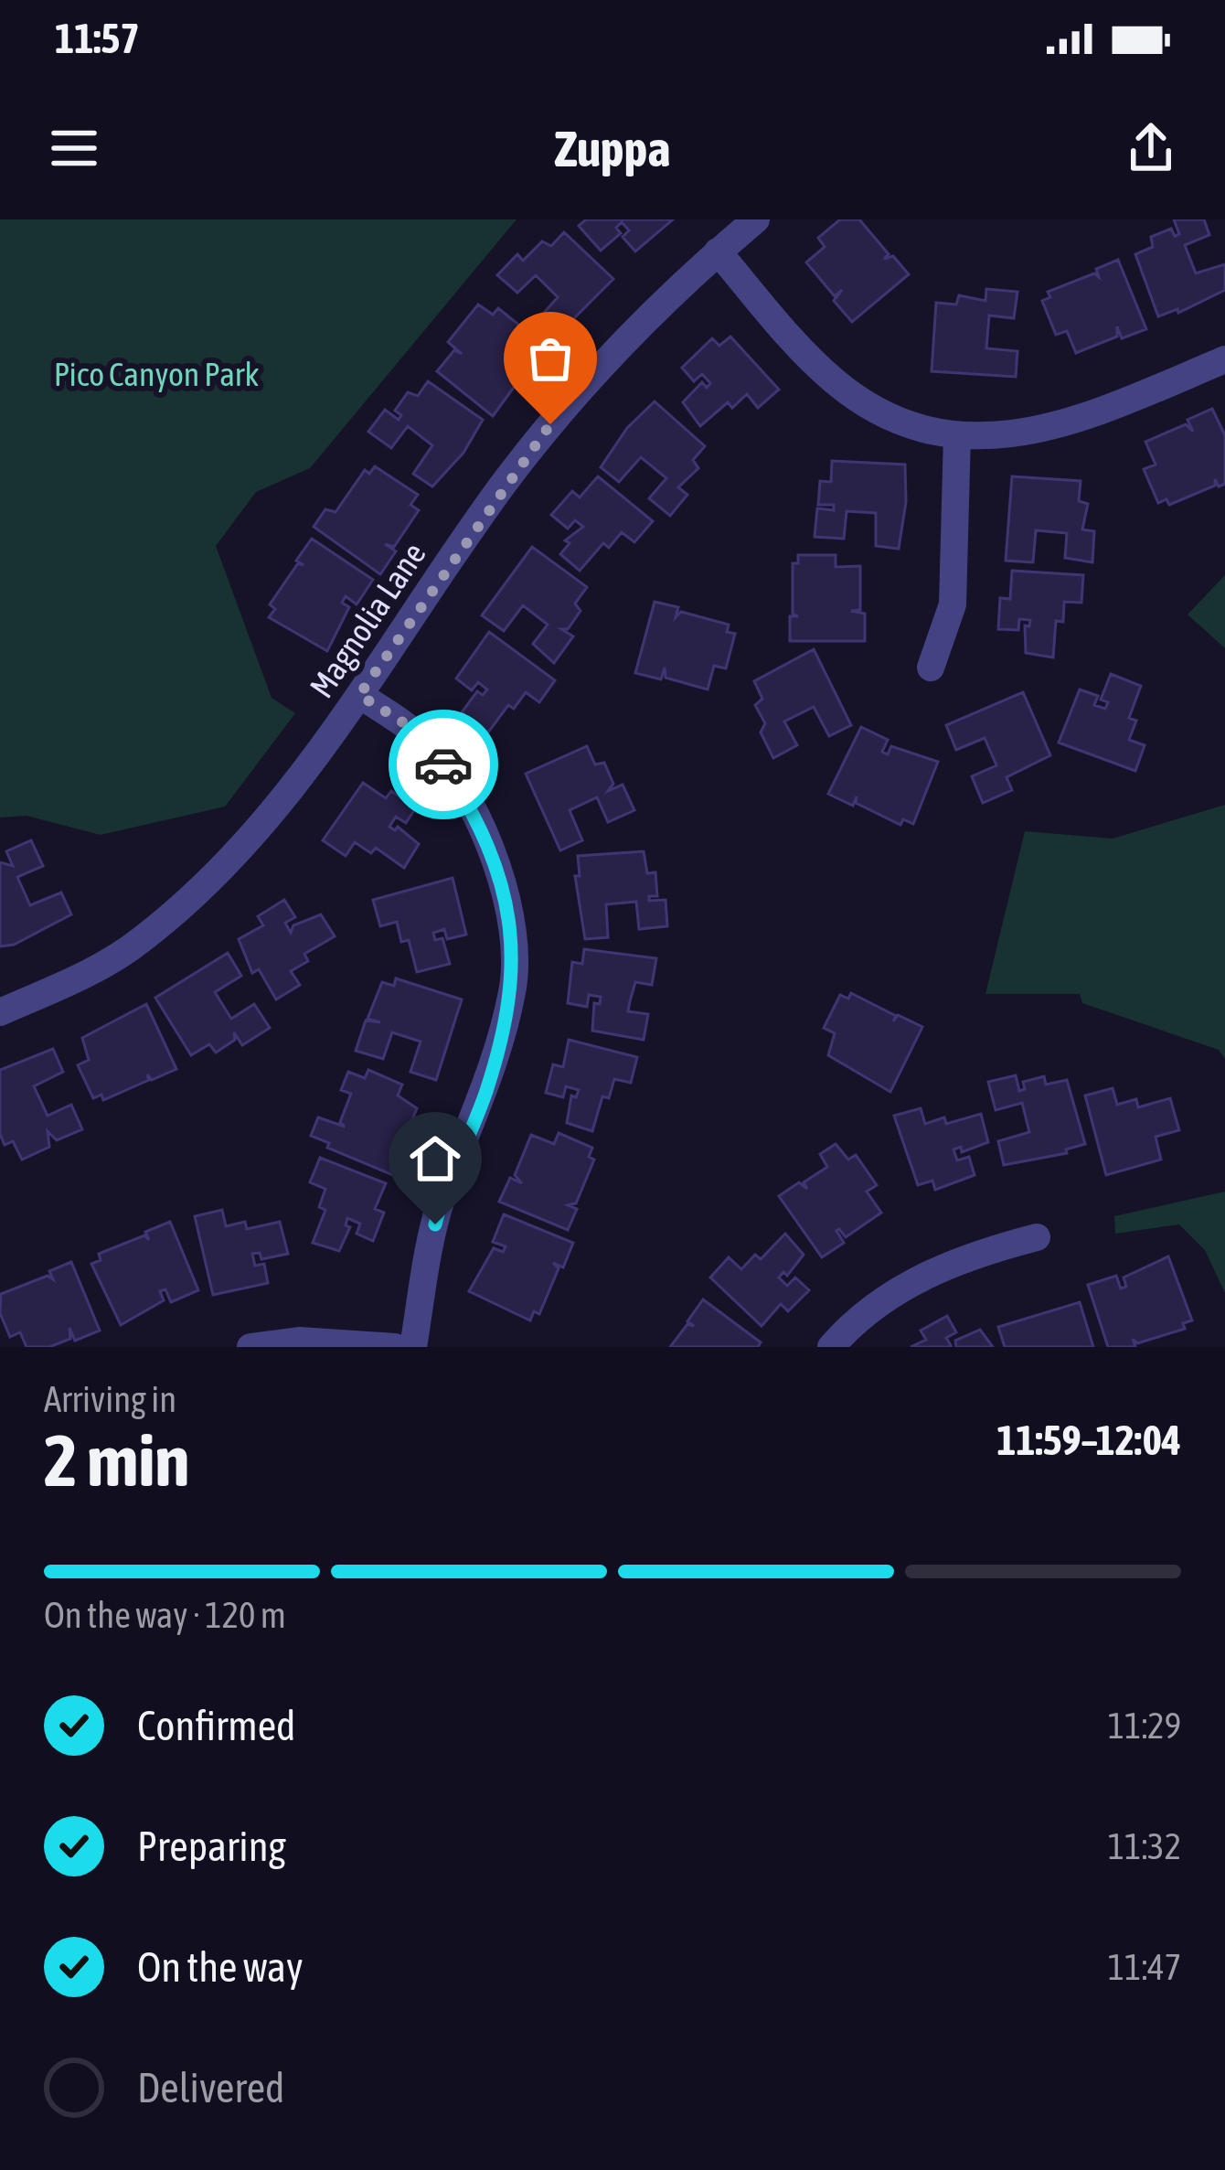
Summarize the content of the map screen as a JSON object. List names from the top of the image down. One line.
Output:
{"streets":{"street":["Magnolia Lane"]},"parks":["Pico Canyon Park"],"page":{"status":"11:57","header":"Zuppa","heading":["2 min","Arriving in","11:59–12:04"],"bar":"On the way · 120 m","list":[["Confirmed","11:29"],["Preparing","11:32"],["On the way","11:47"],"Delivered"]}}
